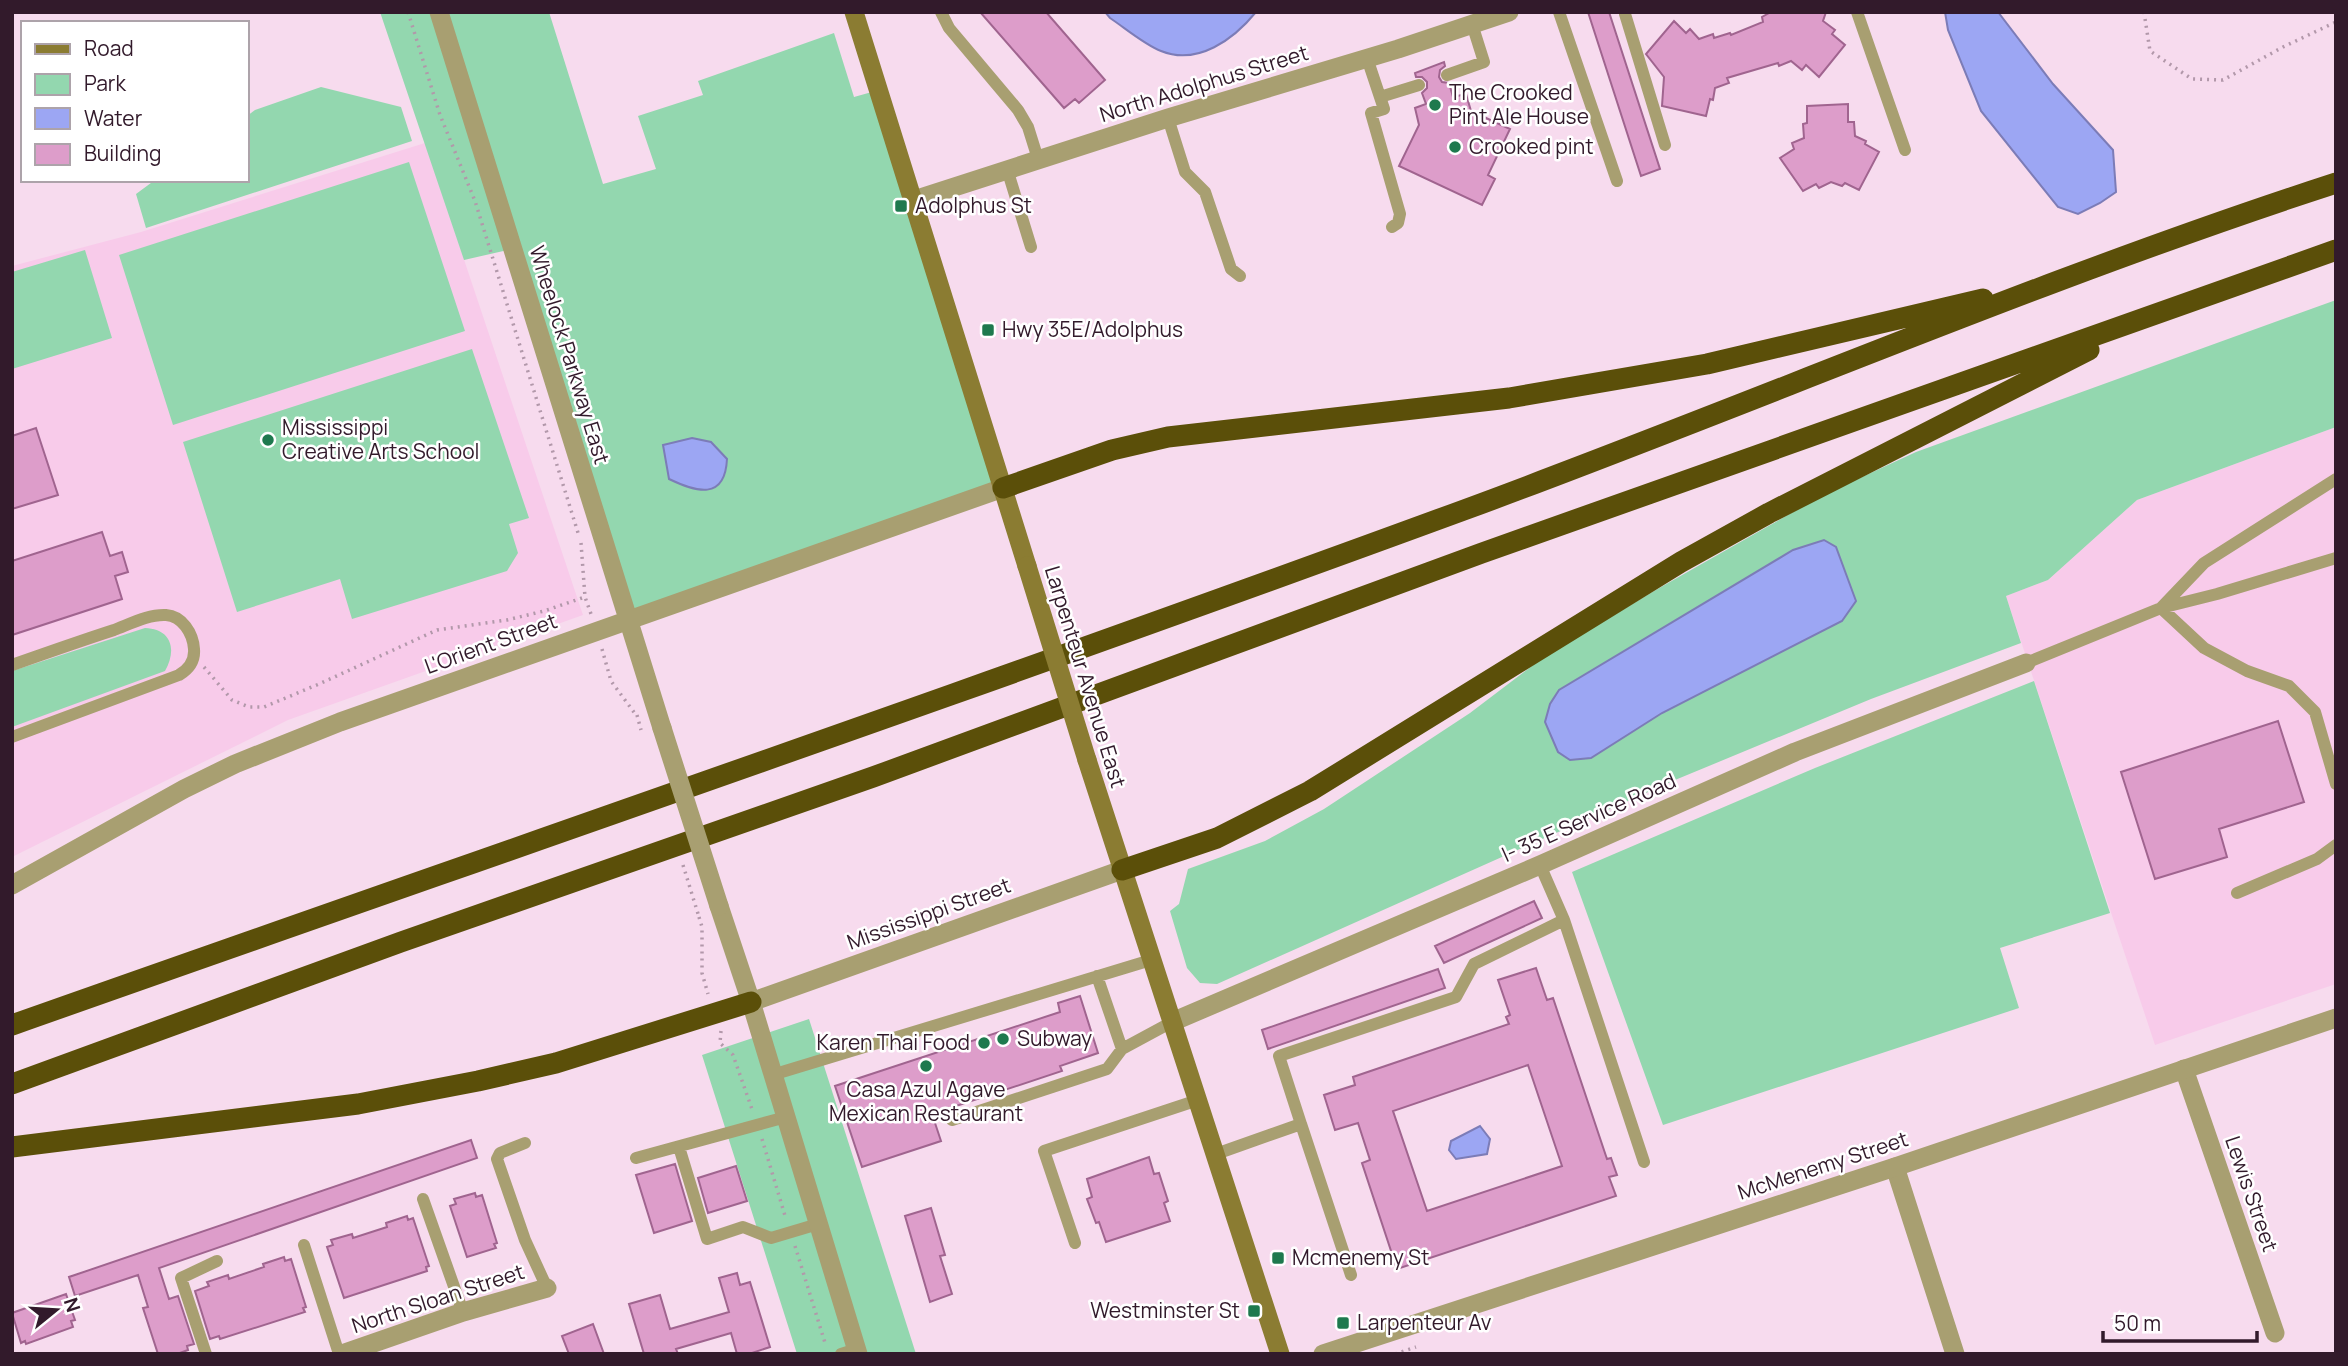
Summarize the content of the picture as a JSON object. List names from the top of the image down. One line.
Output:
{"streets":{"main road":["Larpenteur Avenue East"],"street":["North Adolphus Street","Wheelock Parkway East","L'Orient Street","I- 35 E Service Road","Mississippi Street","McMenemy Street","Lewis Street","North Sloan Street"]},"crossings":[["North Adolphus Street","Larpenteur Avenue East"],["Wheelock Parkway East","L'Orient Street"],["Wheelock Parkway East","Mississippi Street"],["L'Orient Street","Larpenteur Avenue East"],["Larpenteur Avenue East","I- 35 E Service Road"],["Larpenteur Avenue East","Mississippi Street"],["McMenemy Street","Lewis Street"]],"places":{"other":["The Crooked Pint Ale House","Crooked pint","Mississippi Creative Arts School","Subway","Karen Thai Food","Casa Azul Agave Mexican Restaurant"],"transit":["Adolphus St","Hwy 35E/Adolphus","Mcmenemy St","Westminster St","Larpenteur Av"]},"legend":["Road","Park","Water","Building"],"scale_bar":"50 m","north":"right"}
